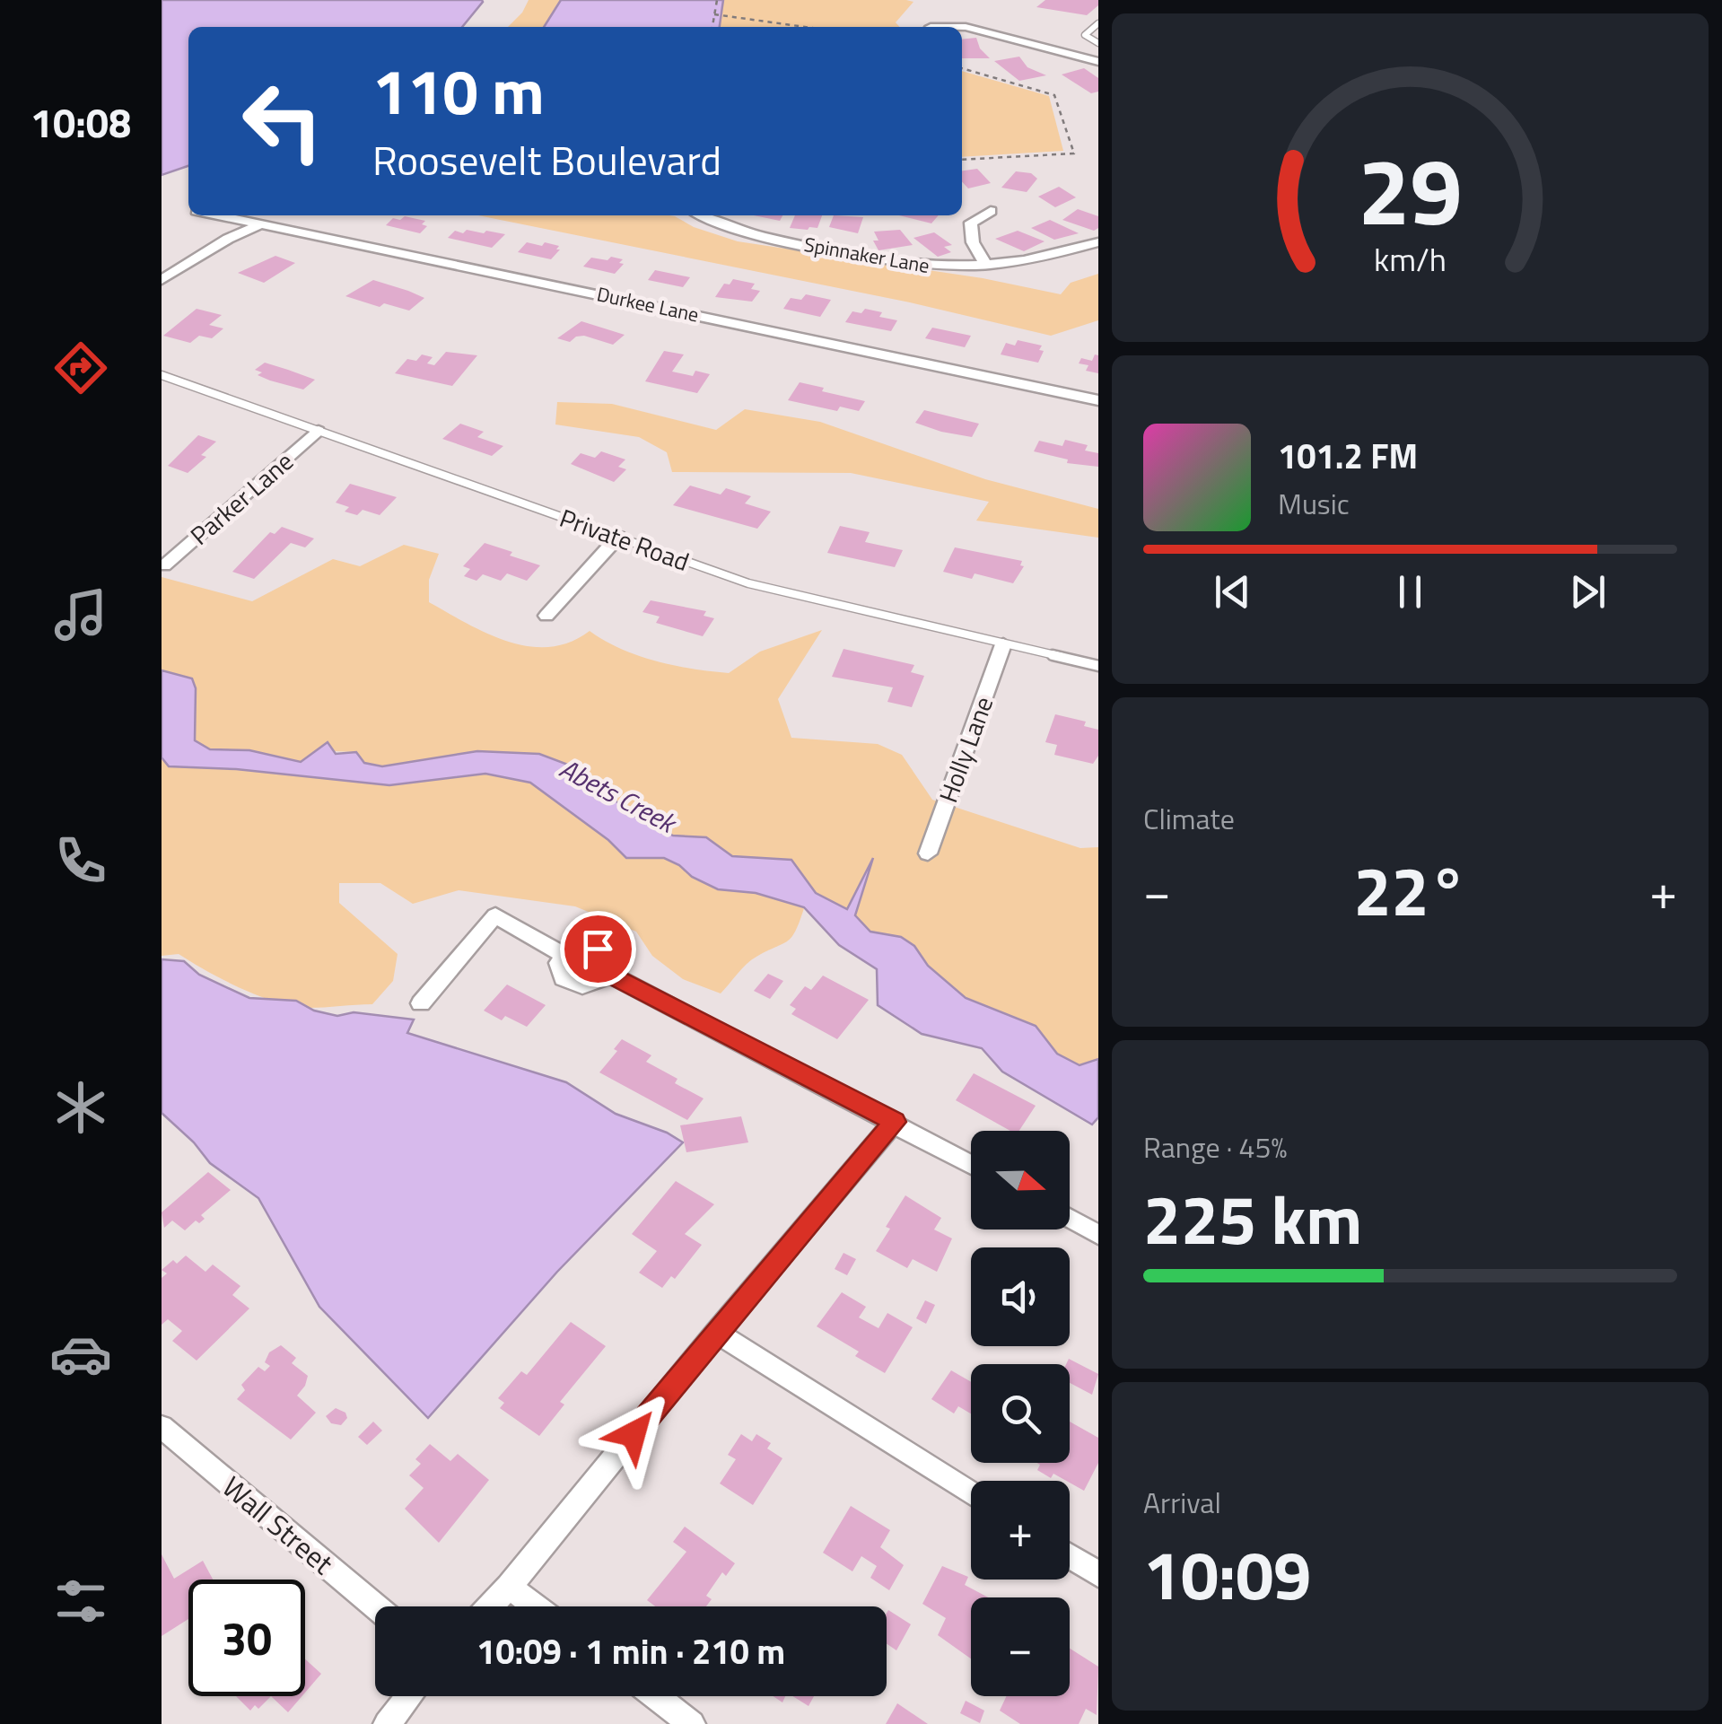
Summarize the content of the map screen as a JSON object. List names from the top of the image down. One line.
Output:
{"streets":{"street":["Spinnaker Lane","Durkee Lane","Parker Lane","Holly Lane","Wall Street"],"lane":["Private Road"]},"crossings":[["Parker Lane","Private Road"],["Private Road","Holly Lane"]],"water":["Abets Creek"],"north":"right","page":{"tabs":"10:08","turn":["110 m","Roosevelt Boulevard"],"song":["101.2 FM","Music"],"tile":["Climate",["Range · 45%","225 km"],["Arrival","10:09"]],"heat":["−","22°","+"],"map_buttons":["+","−"],"limit":"30","trip":"10:09 · 1 min · 210 m","gauge":["29","km/h"]}}
